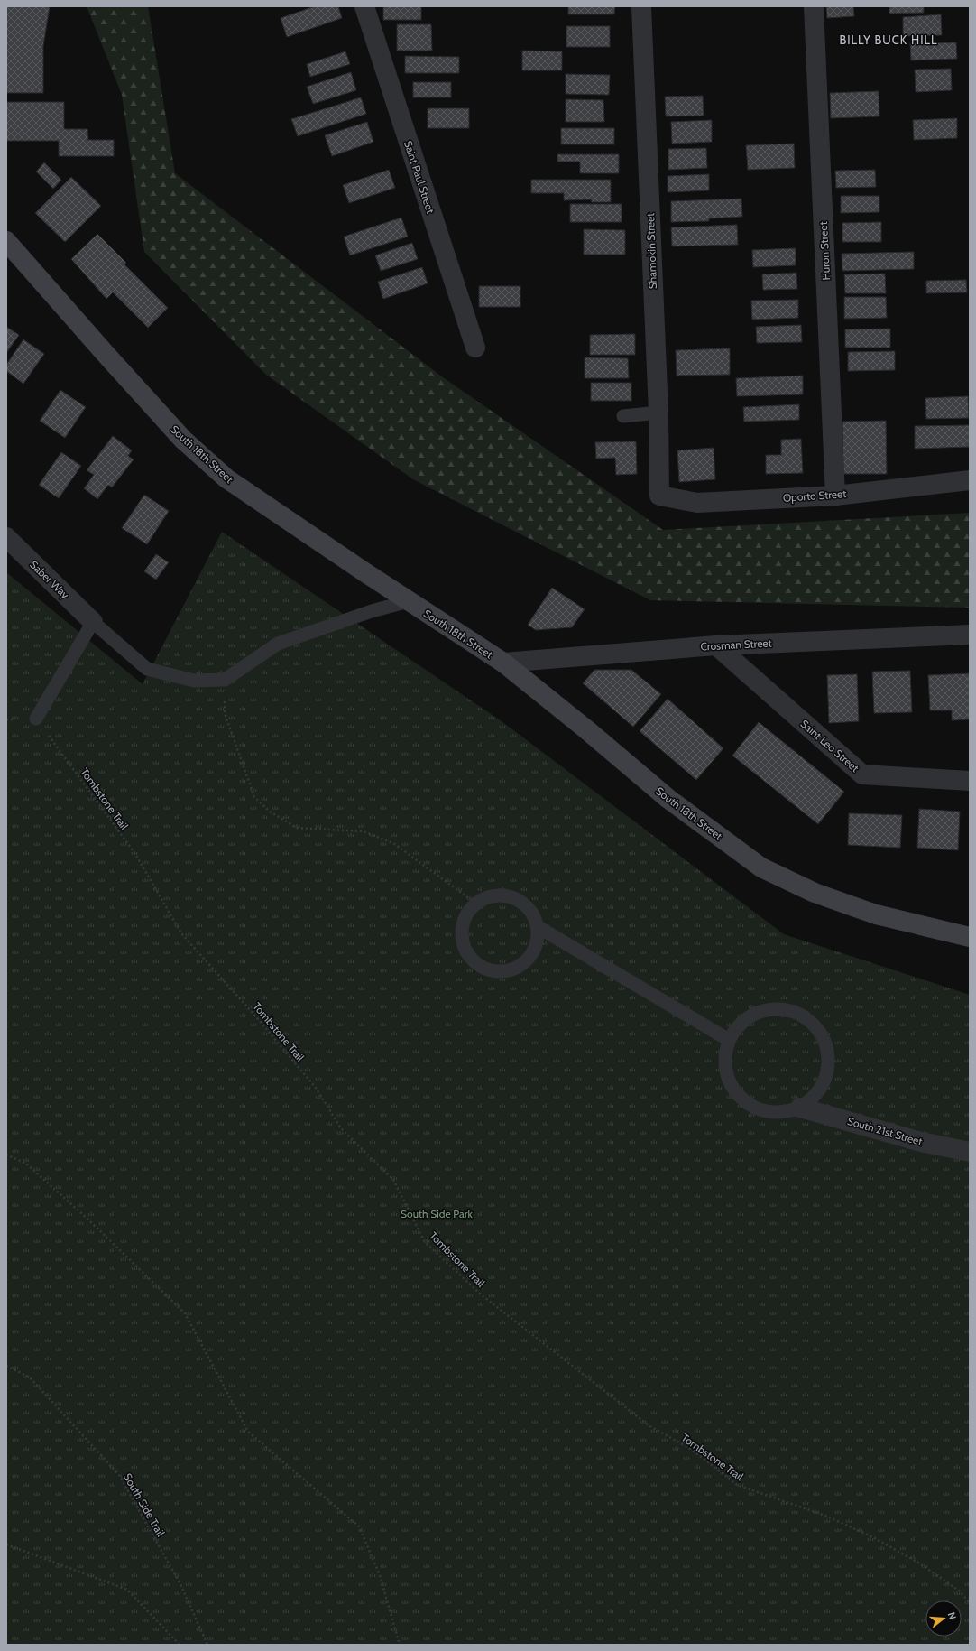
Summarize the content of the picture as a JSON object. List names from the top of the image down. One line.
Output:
{"streets":{"main road":["South 18th Street"],"street":["Saint Paul Street","Shamokin Street","Huron Street","Oporto Street","Saber Way","Crosman Street","Saint Leo Street","South 21st Street"],"path":["Tombstone Trail","South Side Trail"]},"crossings":[["Shamokin Street","Oporto Street"],["Huron Street","Oporto Street"],["South 18th Street","Crosman Street"],["Crosman Street","Saint Leo Street"]],"districts":["BILLY BUCK HILL"],"parks":["South Side Park"],"north":"right"}
